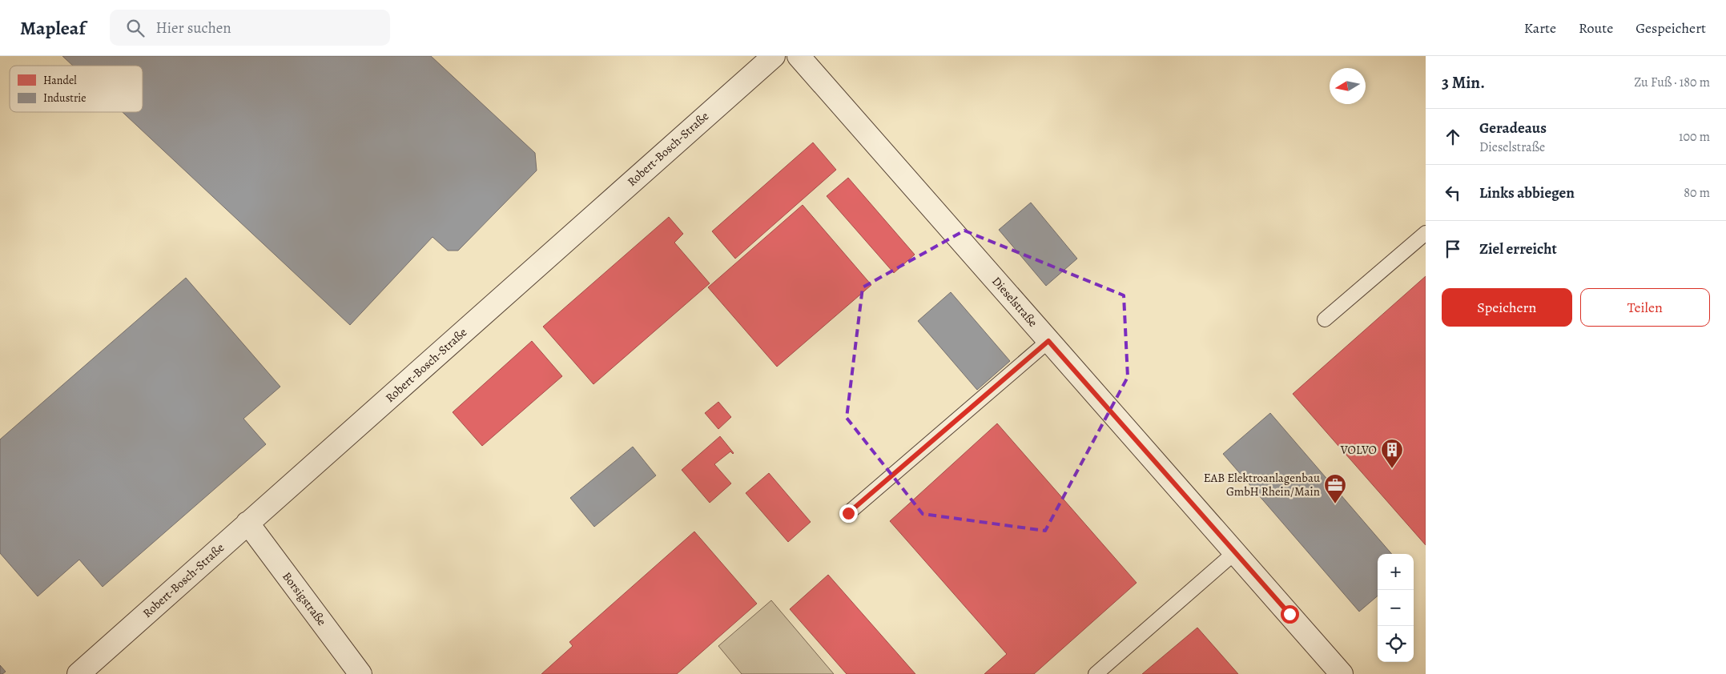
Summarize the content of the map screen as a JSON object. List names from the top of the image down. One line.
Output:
{"streets":{"street":["Robert-Bosch-Straße","Dieselstraße","Borsigstraße"]},"crossings":[["Robert-Bosch-Straße","Borsigstraße"]],"places":{"building":["VOLVO"],"office":["EAB Elektroanlagenbau GmbH Rhein/Main"]},"legend":["Handel","Industrie"],"north":"left","page":{"header":"Mapleaf","search":"Hier suchen","nav":["Karte","Route","Gespeichert"],"heading":["3 Min.","Zu Fuß · 180 m"],"list":[["Geradeaus","Dieselstraße","100 m"],["Links abbiegen","80 m"],"Ziel erreicht"],"buttons":["Speichern","Teilen"],"map_buttons":["+","−"]}}
